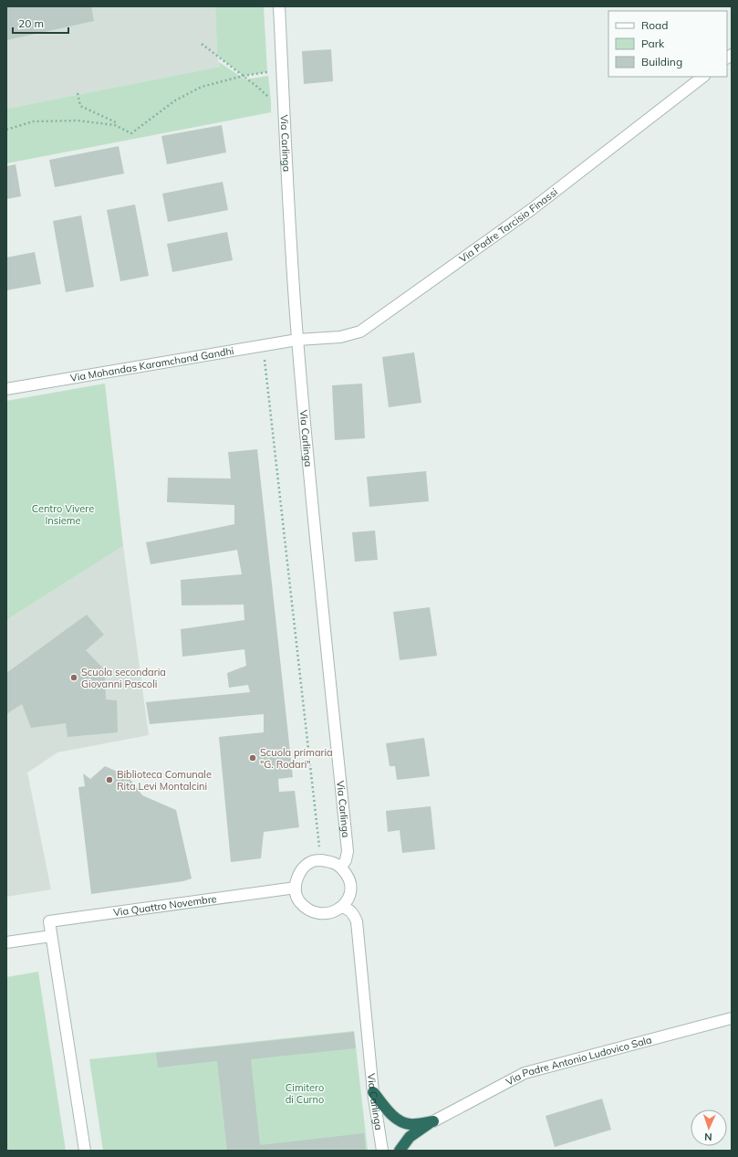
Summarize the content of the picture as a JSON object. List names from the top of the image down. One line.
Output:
{"streets":{"street":["Via Carlinga","Via Padre Tarcisio Finassi","Via Mohandas Karamchand Gandhi","Via Quattro Novembre","Via Padre Antonio Ludovico Sala"]},"crossings":[["Via Carlinga","Via Padre Tarcisio Finassi"],["Via Carlinga","Via Mohandas Karamchand Gandhi"],["Via Carlinga","Via Quattro Novembre"],["Via Padre Tarcisio Finassi","Via Mohandas Karamchand Gandhi"]],"parks":["Centro Vivere Insieme","Cimitero di Curno"],"places":["Scuola secondaria Giovanni Pascoli","Scuola primaria \"G. Rodari\"","Biblioteca Comunale Rita Levi Montalcini"],"legend":["Road","Park","Building"],"scale_bar":"20 m","north":"bottom"}
